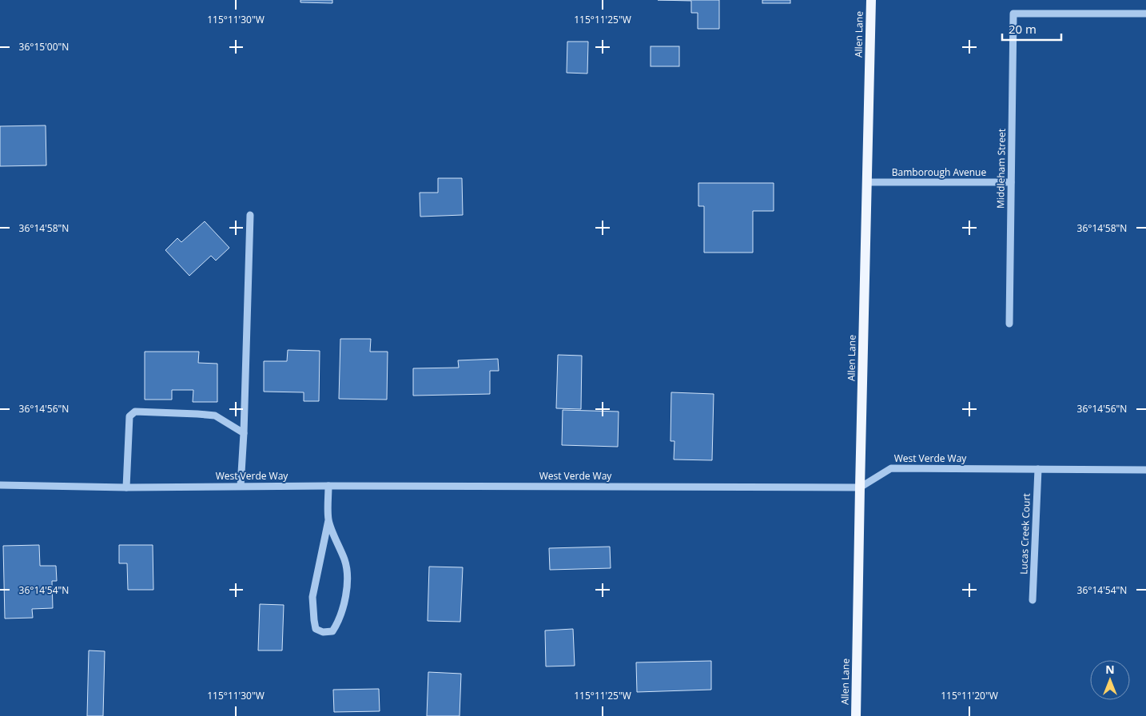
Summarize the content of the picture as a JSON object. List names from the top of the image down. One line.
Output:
{"streets":{"main road":["Allen Lane"],"street":["Middleham Street","Bamborough Avenue","West Verde Way","Lucas Creek Court"]},"crossings":[["Allen Lane","Bamborough Avenue"],["Allen Lane","West Verde Way"],["Middleham Street","Bamborough Avenue"],["West Verde Way","Lucas Creek Court"]],"scale_bar":"20 m","north":"top","coordinates":["115°11'30\"W","115°11'25\"W","36°15'00\"N","36°14'58\"N","36°14'56\"N","36°14'54\"N","115°11'20\"W"]}
